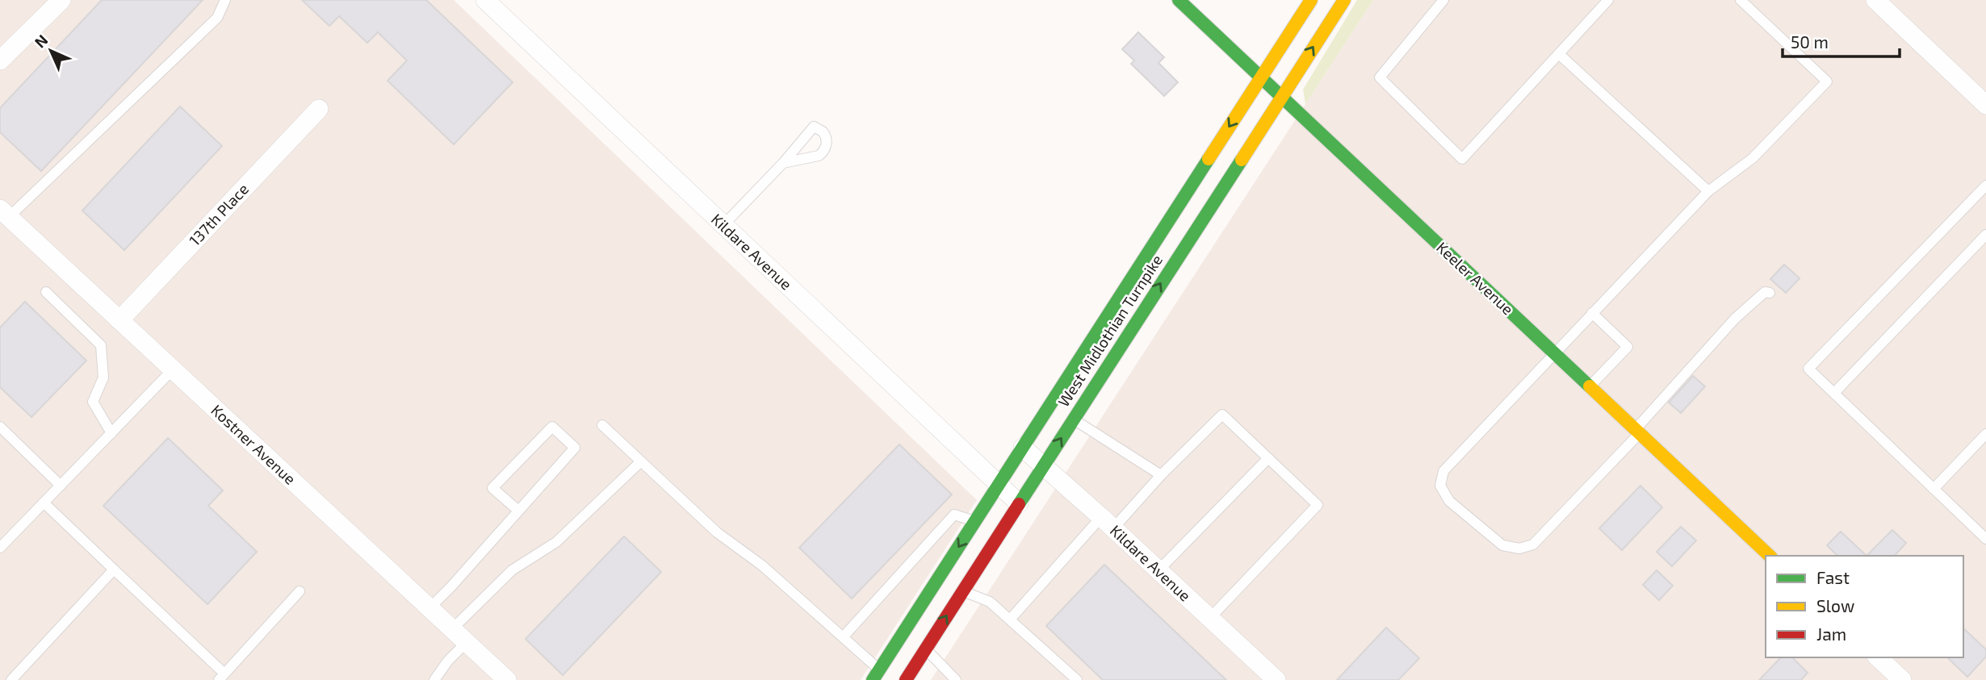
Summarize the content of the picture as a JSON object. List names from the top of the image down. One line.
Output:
{"streets":{"main road":["Keeler Avenue","West Midlothian Turnpike"],"street":["137th Place","Kildare Avenue","Kostner Avenue"]},"crossings":[["137th Place","Kostner Avenue"],["Kildare Avenue","West Midlothian Turnpike"],["Keeler Avenue","West Midlothian Turnpike"]],"legend":["Fast","Slow","Jam"],"scale_bar":"50 m","north":"top left"}
